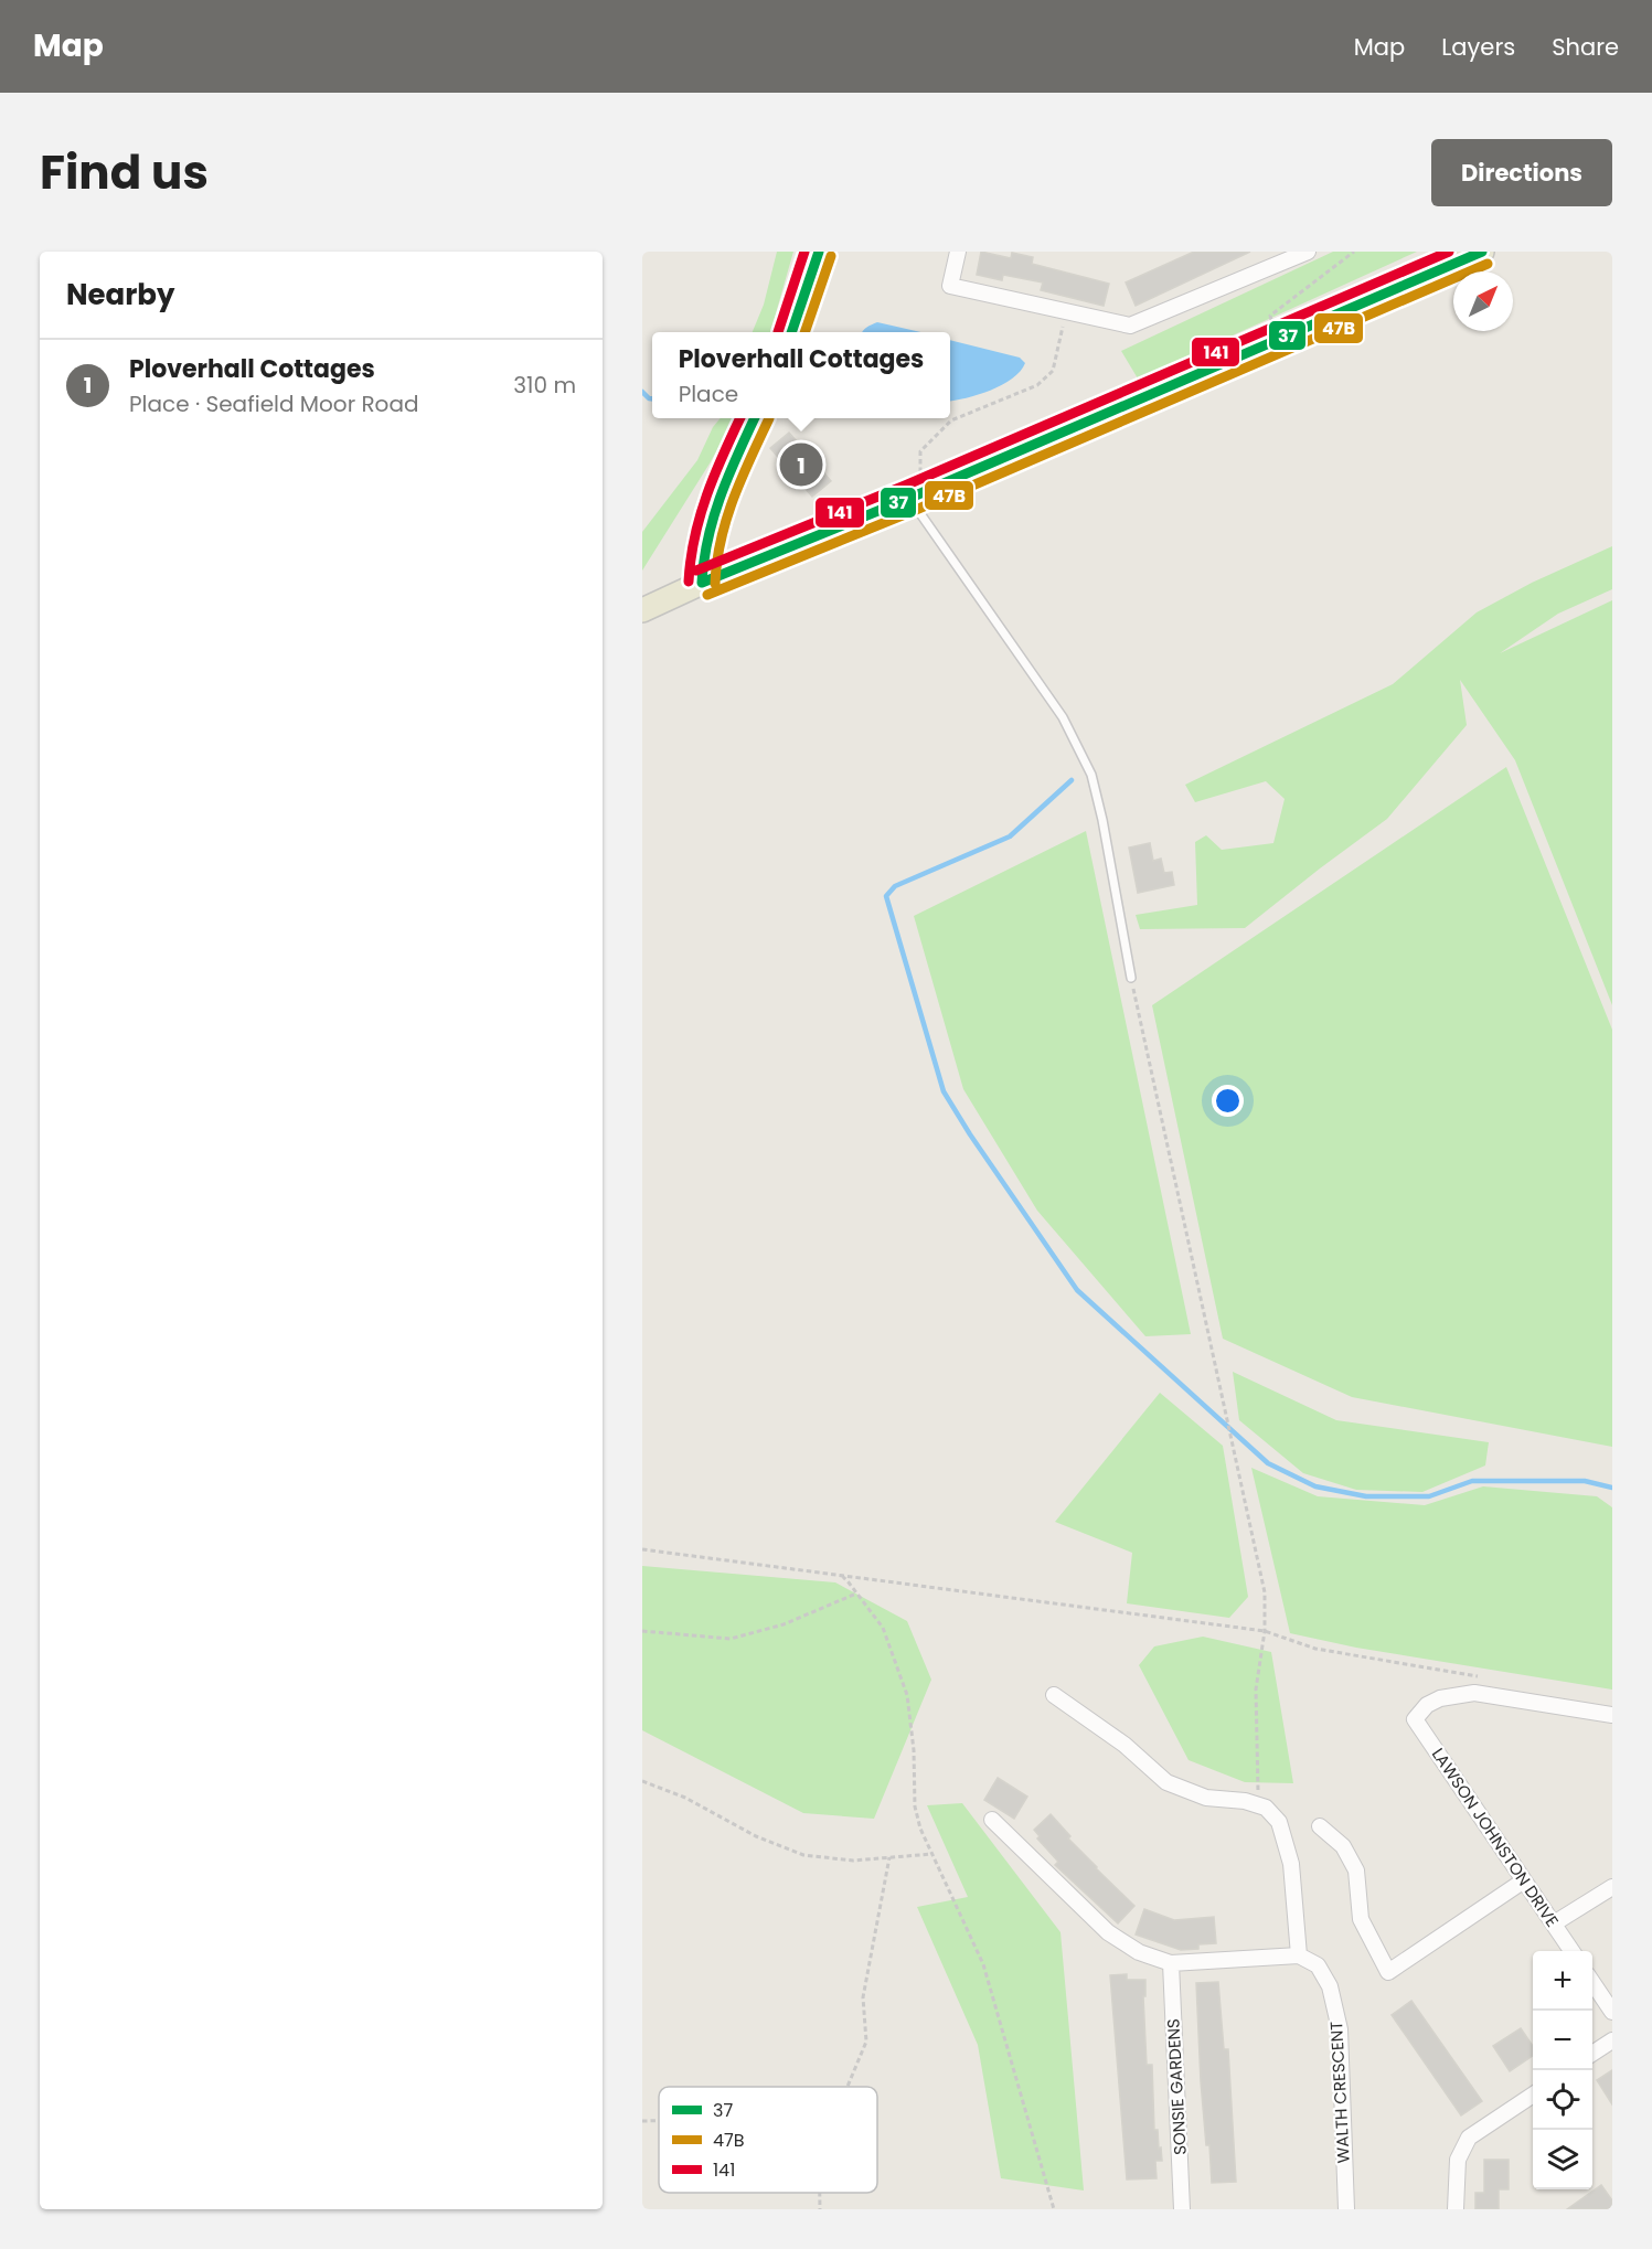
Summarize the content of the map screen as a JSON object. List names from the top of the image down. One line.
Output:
{"streets":{"street":["LAWSON JOHNSTON DRIVE","SONSIE GARDENS","WALTH CRESCENT"]},"lines":["transit line 37","transit line 141","transit line 47B"],"legend":["37","47B","141"],"north":"top right","page":{"header":"Map","nav":["Map","Layers","Share"],"title":"Find us","buttons":"Directions","heading":"Nearby","popup":["Ploverhall Cottages","Place"],"list":[{"mark":"1","name":"Ploverhall Cottages","note":"Place · Seafield Moor Road","value":"310 m"}],"pins":"1","map_buttons":["+","−"]}}
